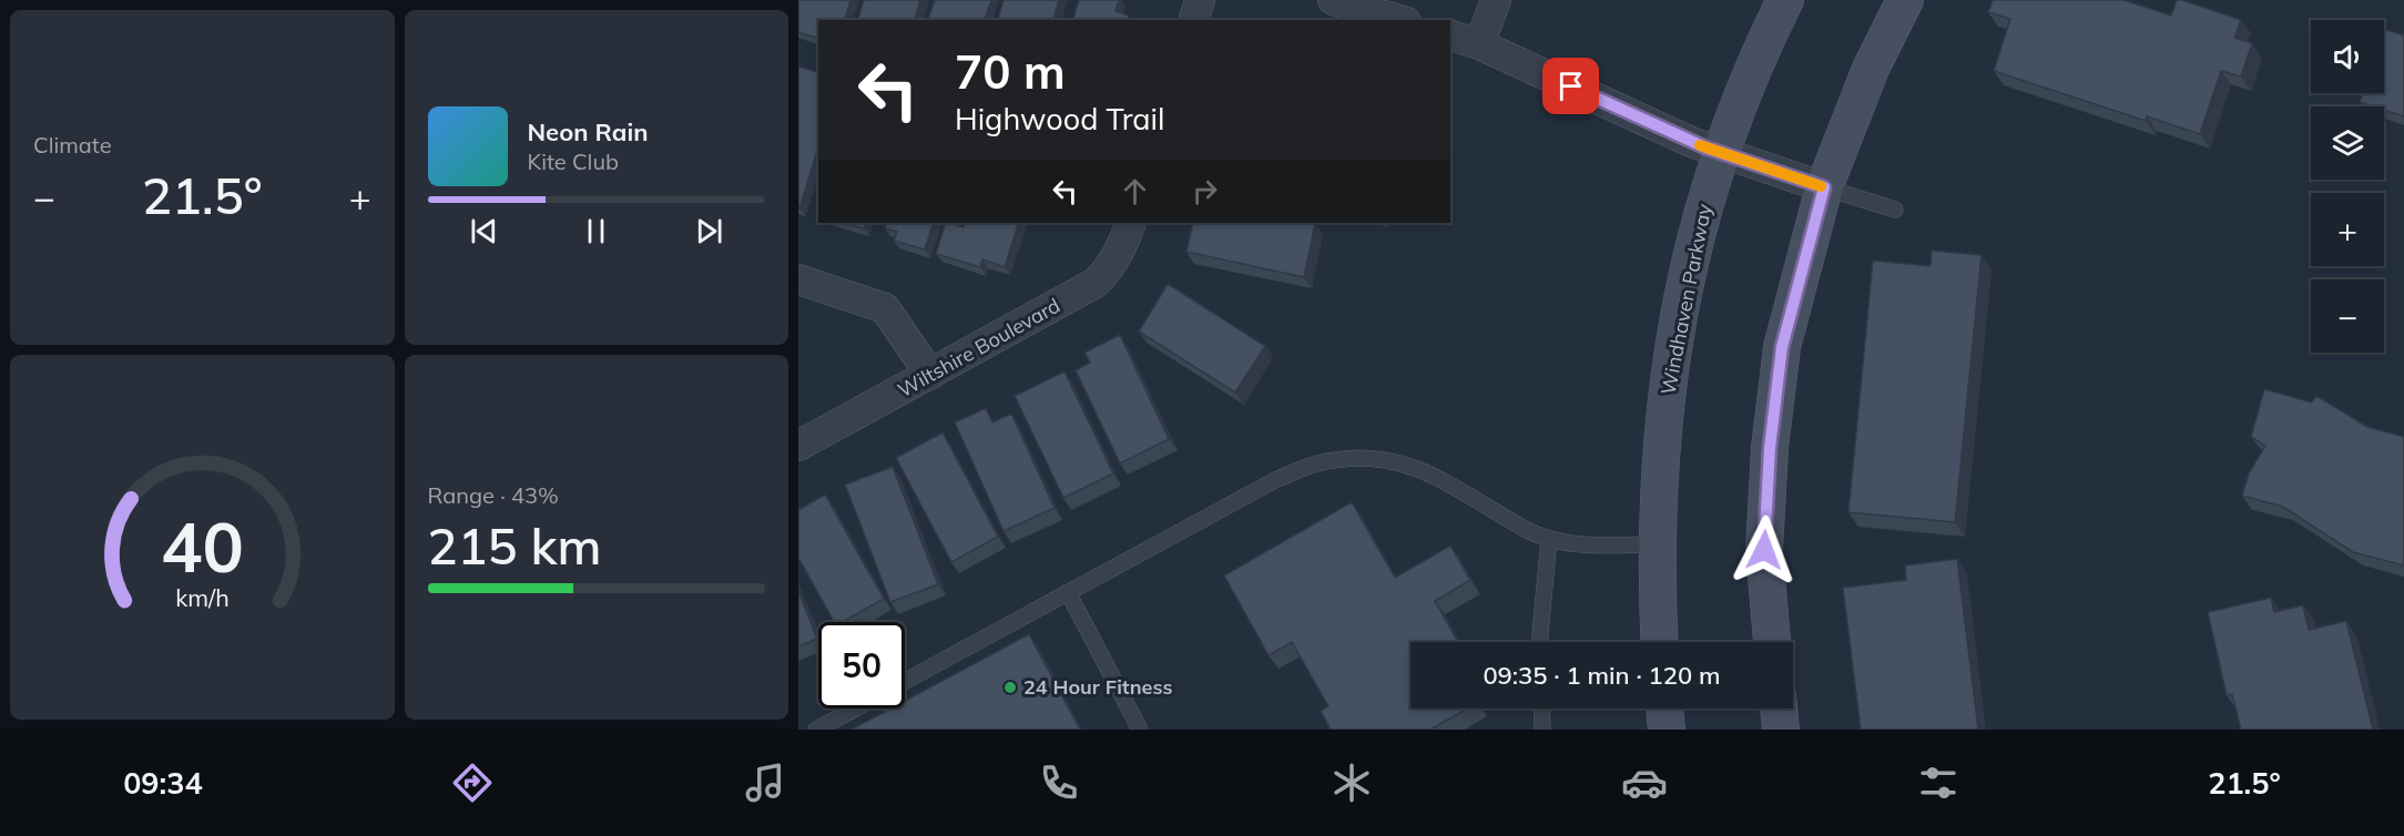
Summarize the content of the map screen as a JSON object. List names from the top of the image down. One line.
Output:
{"streets":{"main road":["Windhaven Parkway"],"street":["Wiltshire Boulevard"]},"places":["24 Hour Fitness"],"page":{"tile":["Climate",["Range · 43%","215 km"]],"map_buttons":["+","−"],"turn":["70 m","Highwood Trail"],"song":["Neon Rain","Kite Club"],"heat":["−","21.5°","+"],"limit":"50","trip":"09:35 · 1 min · 120 m","tabs":["09:34","21.5°"],"gauge":["40","km/h"]}}
